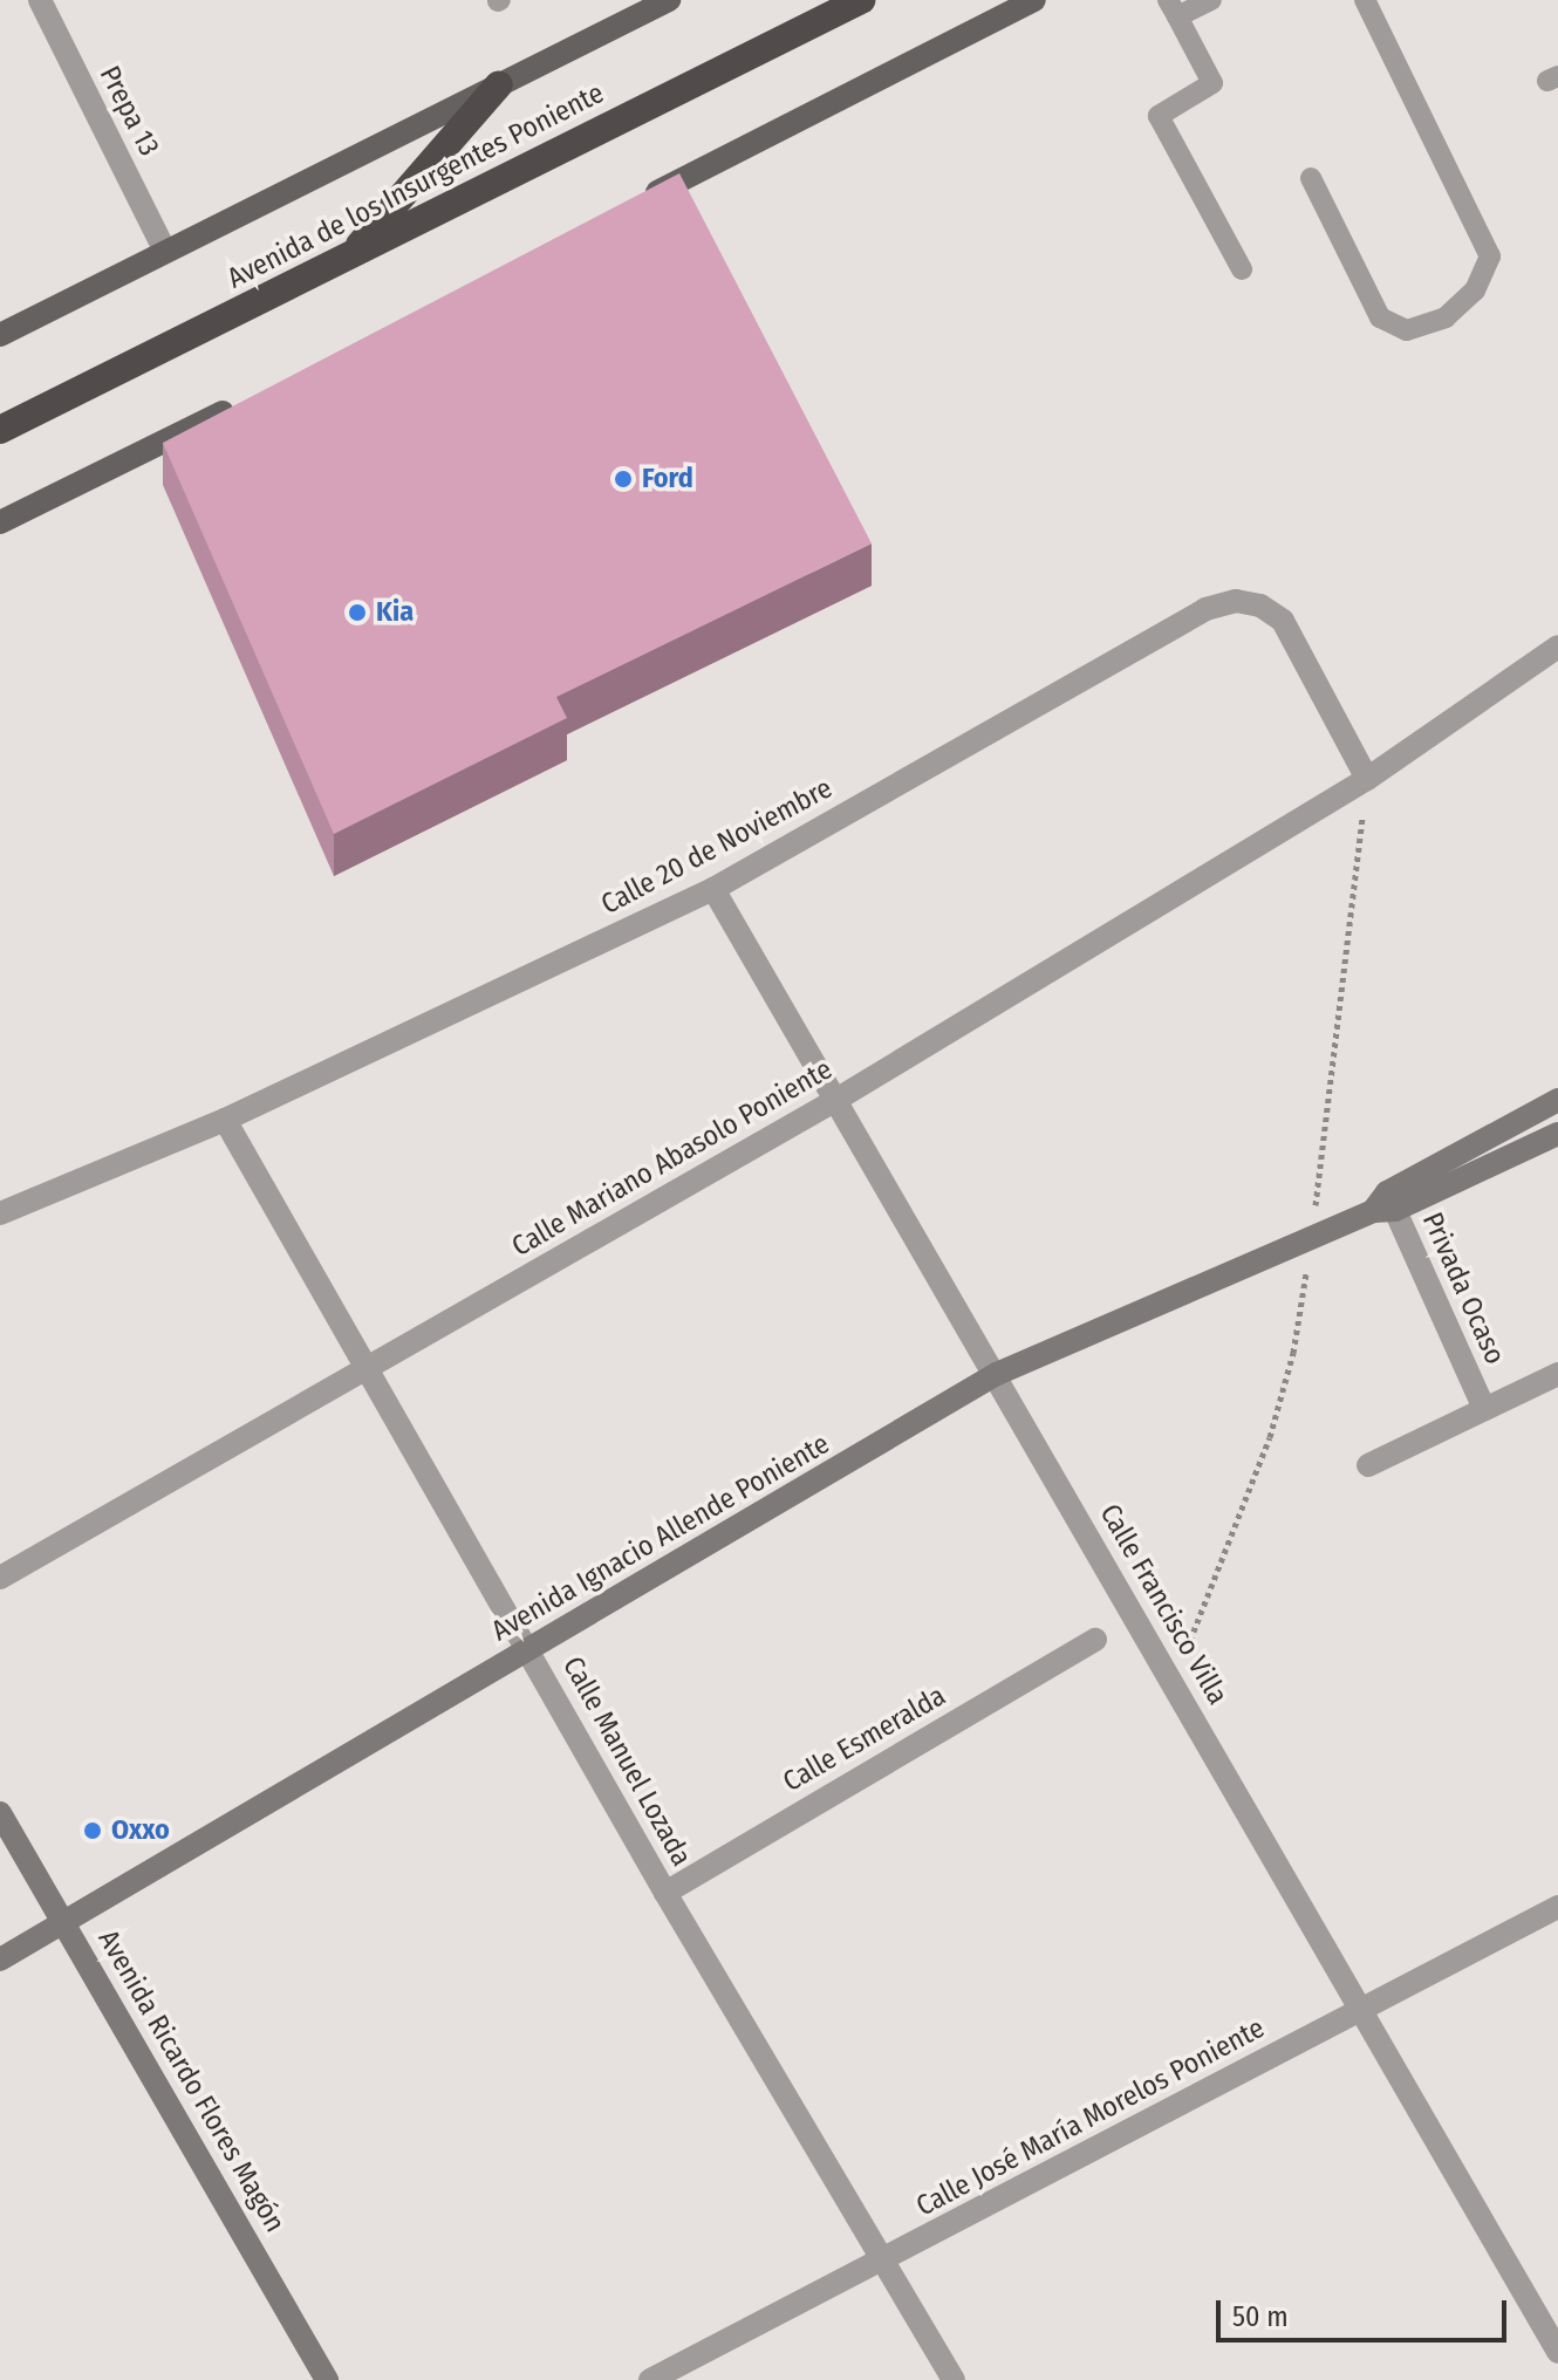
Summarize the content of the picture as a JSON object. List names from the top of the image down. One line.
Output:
{"streets":{"highway":["Avenida de los Insurgentes Poniente"],"street":["Prepa 13","Calle 20 de Noviembre","Calle Mariano Abasolo Poniente","Privada Ocaso","Avenida Ignacio Allende Poniente","Calle Francisco Villa","Calle Esmeralda","Calle Manuel Lozada","Avenida Ricardo Flores Magón","Calle José María Morelos Poniente"]},"crossings":[["Prepa 13","Avenida de los Insurgentes Poniente"],["Calle 20 de Noviembre","Calle Mariano Abasolo Poniente"],["Calle 20 de Noviembre","Calle Francisco Villa"],["Calle 20 de Noviembre","Calle Manuel Lozada"],["Calle Mariano Abasolo Poniente","Calle Francisco Villa"],["Calle Mariano Abasolo Poniente","Calle Manuel Lozada"],["Privada Ocaso","Avenida Ignacio Allende Poniente"],["Avenida Ignacio Allende Poniente","Calle Francisco Villa"],["Avenida Ignacio Allende Poniente","Calle Manuel Lozada"],["Avenida Ignacio Allende Poniente","Avenida Ricardo Flores Magón"],["Calle Francisco Villa","Calle José María Morelos Poniente"],["Calle Esmeralda","Calle Manuel Lozada"],["Calle Manuel Lozada","Calle José María Morelos Poniente"]],"places":["Ford","Kia","Oxxo"],"scale_bar":"50 m"}
